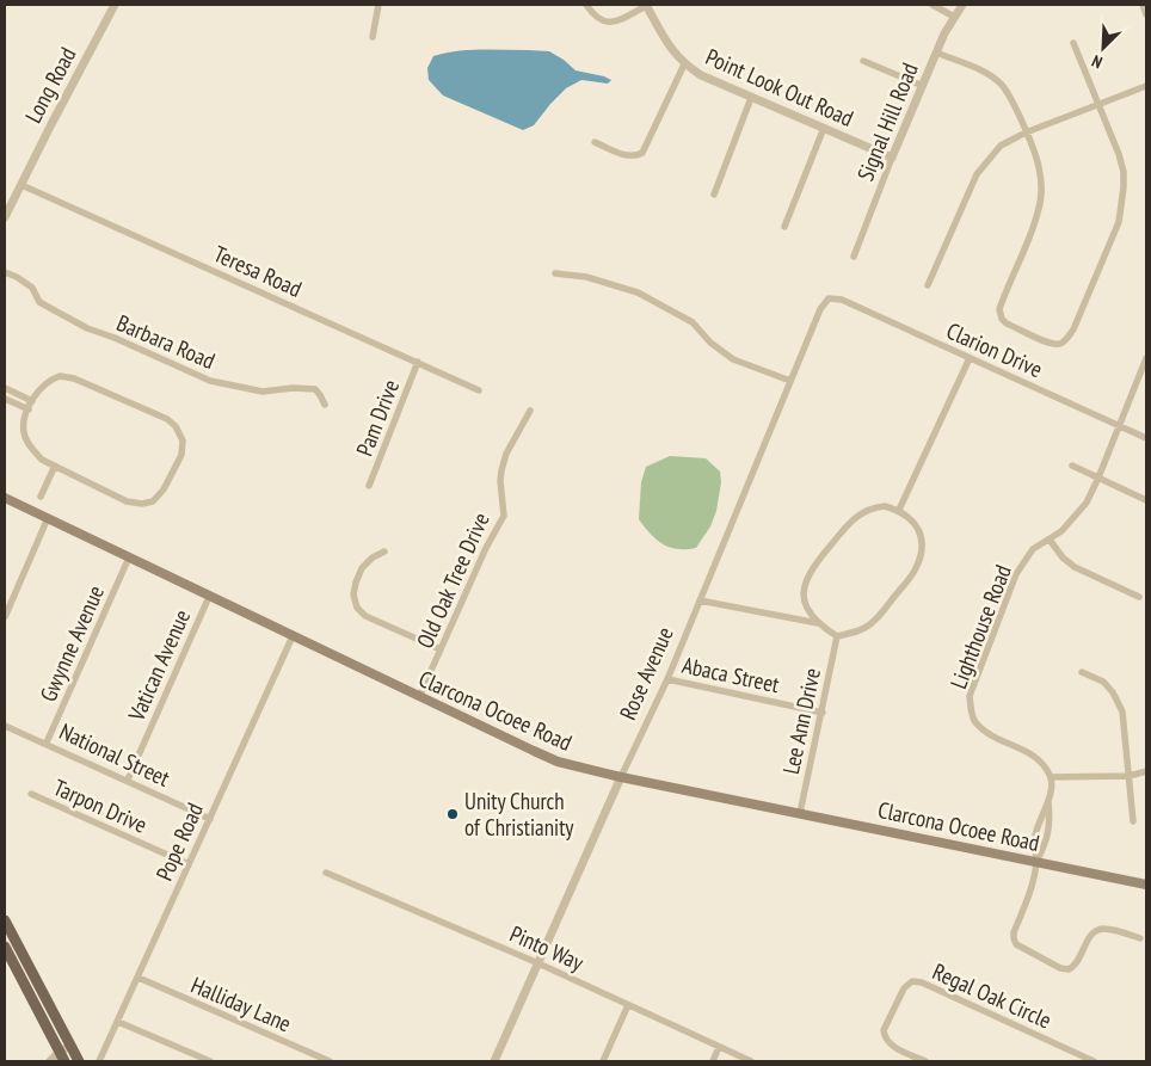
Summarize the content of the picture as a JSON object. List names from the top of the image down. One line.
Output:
{"streets":{"main road":["Clarcona Ocoee Road"],"street":["Long Road","Point Look Out Road","Signal Hill Road","Teresa Road","Barbara Road","Clarion Drive","Pam Drive","Old Oak Tree Drive","Lighthouse Road","Gwynne Avenue","Vatican Avenue","Rose Avenue","Abaca Street","Lee Ann Drive","National Street","Tarpon Drive","Pope Road","Pinto Way","Regal Oak Circle","Halliday Lane"]},"crossings":[["Long Road","Teresa Road"],["Point Look Out Road","Signal Hill Road"],["Teresa Road","Pam Drive"],["Clarion Drive","Lighthouse Road"],["Clarion Drive","Rose Avenue"],["Old Oak Tree Drive","Clarcona Ocoee Road"],["Gwynne Avenue","Clarcona Ocoee Road"],["Gwynne Avenue","National Street"],["Vatican Avenue","Clarcona Ocoee Road"],["Vatican Avenue","National Street"],["Rose Avenue","Abaca Street"],["Rose Avenue","Clarcona Ocoee Road"],["Rose Avenue","Pinto Way"],["Abaca Street","Lee Ann Drive"],["Clarcona Ocoee Road","Lee Ann Drive"],["Clarcona Ocoee Road","Pope Road"],["National Street","Pope Road"],["Tarpon Drive","Pope Road"],["Pope Road","Halliday Lane"]],"places":["Unity Church of Christianity"],"north":"bottom left"}
